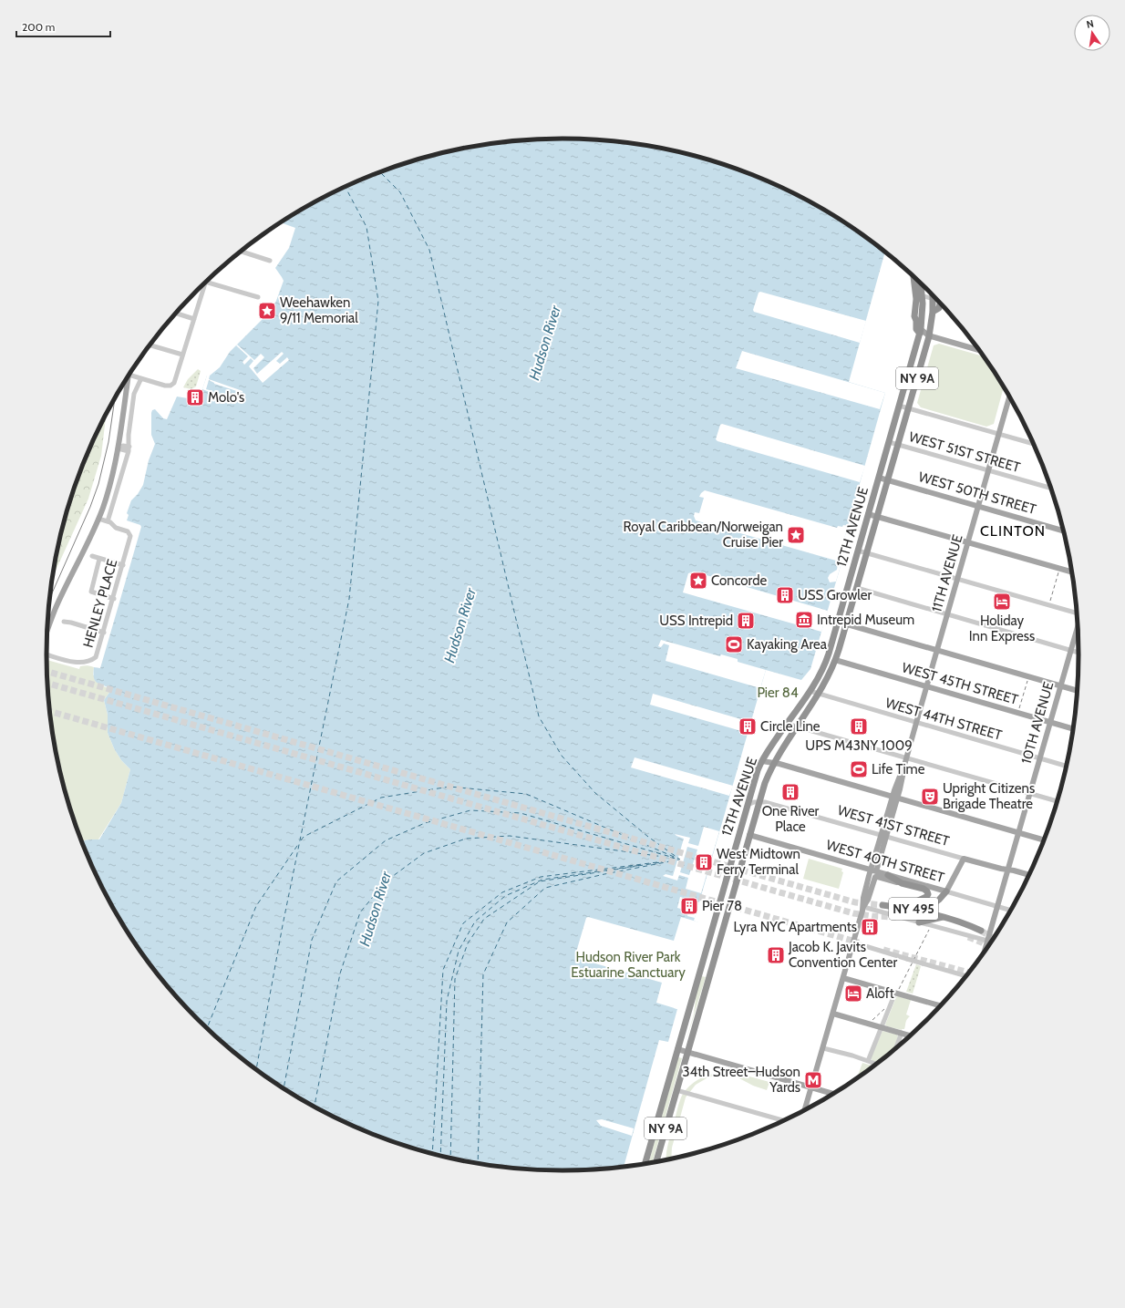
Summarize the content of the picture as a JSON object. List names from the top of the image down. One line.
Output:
{"streets":{"highway":["NY 9A","12TH AVENUE","NY 495"],"main road":["WEST 50TH STREET","11TH AVENUE","WEST 45TH STREET","10TH AVENUE","WEST 41ST STREET","WEST 40TH STREET"],"street":["WEST 51ST STREET","HENLEY PLACE","WEST 44TH STREET"]},"crossings":[["WEST 51ST STREET","12TH AVENUE"],["WEST 51ST STREET","11TH AVENUE"],["WEST 50TH STREET","12TH AVENUE"],["WEST 50TH STREET","11TH AVENUE"],["12TH AVENUE","WEST 45TH STREET"],["12TH AVENUE","WEST 44TH STREET"],["12TH AVENUE","WEST 41ST STREET"],["12TH AVENUE","WEST 40TH STREET"],["11TH AVENUE","WEST 45TH STREET"],["11TH AVENUE","WEST 44TH STREET"],["11TH AVENUE","WEST 41ST STREET"],["11TH AVENUE","WEST 40TH STREET"],["WEST 45TH STREET","10TH AVENUE"],["WEST 44TH STREET","10TH AVENUE"],["10TH AVENUE","WEST 41ST STREET"],["10TH AVENUE","WEST 40TH STREET"]],"districts":["CLINTON"],"water":["Hudson River"],"parks":["Pier 84","Hudson River Park Estuarine Sanctuary"],"places":{"place":["Weehawken 9/11 Memorial","Royal Caribbean/Norweigan Cruise Pier","Concorde"],"building":["Molo's","USS Growler","USS Intrepid","Circle Line","UPS M43NY 1009","One River Place","West Midtown Ferry Terminal","Pier 78","Lyra NYC Apartments","Jacob K. Javits Convention Center"],"hotel":["Holiday Inn Express","Aloft"],"museum":["Intrepid Museum"],"sports":["Kayaking Area","Life Time"],"theatre":["Upright Citizens Brigade Theatre"],"metro station":["34th Street–Hudson Yards"]},"scale_bar":"200 m","north":"top"}
